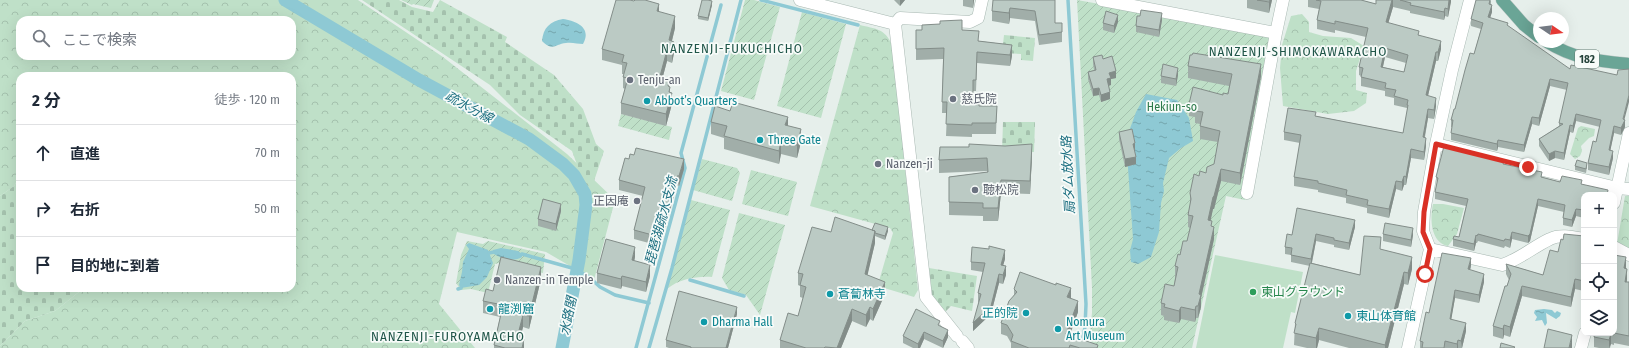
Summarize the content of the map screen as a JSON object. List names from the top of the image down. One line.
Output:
{"streets":{"main road":["182"]},"districts":["NANZENJI-FUKUCHICHO","NANZENJI-SHIMOKAWARACHO","NANZENJI-FUROYAMACHO"],"water":["疏水分線","扇ダム放水路","琵琶湖疏水支流","水路閣"],"parks":["Hekiun-so"],"places":["Tenju-an","慈氏院","Abbot’s Quarters","Three Gate","Nanzen-ji","聴松院","正因庵","Nanzen-in Temple","東山グラウンド","蒼蔔林寺","龍渕窟","正的院","東山体育館","Dharma Hall","Nomura Art Museum"],"north":"right","page":{"search":"ここで検索","heading":["2 分","徒歩 · 120 m"],"list":[["直進","70 m"],["右折","50 m"],"目的地に到着"],"map_buttons":["+","−"]}}
